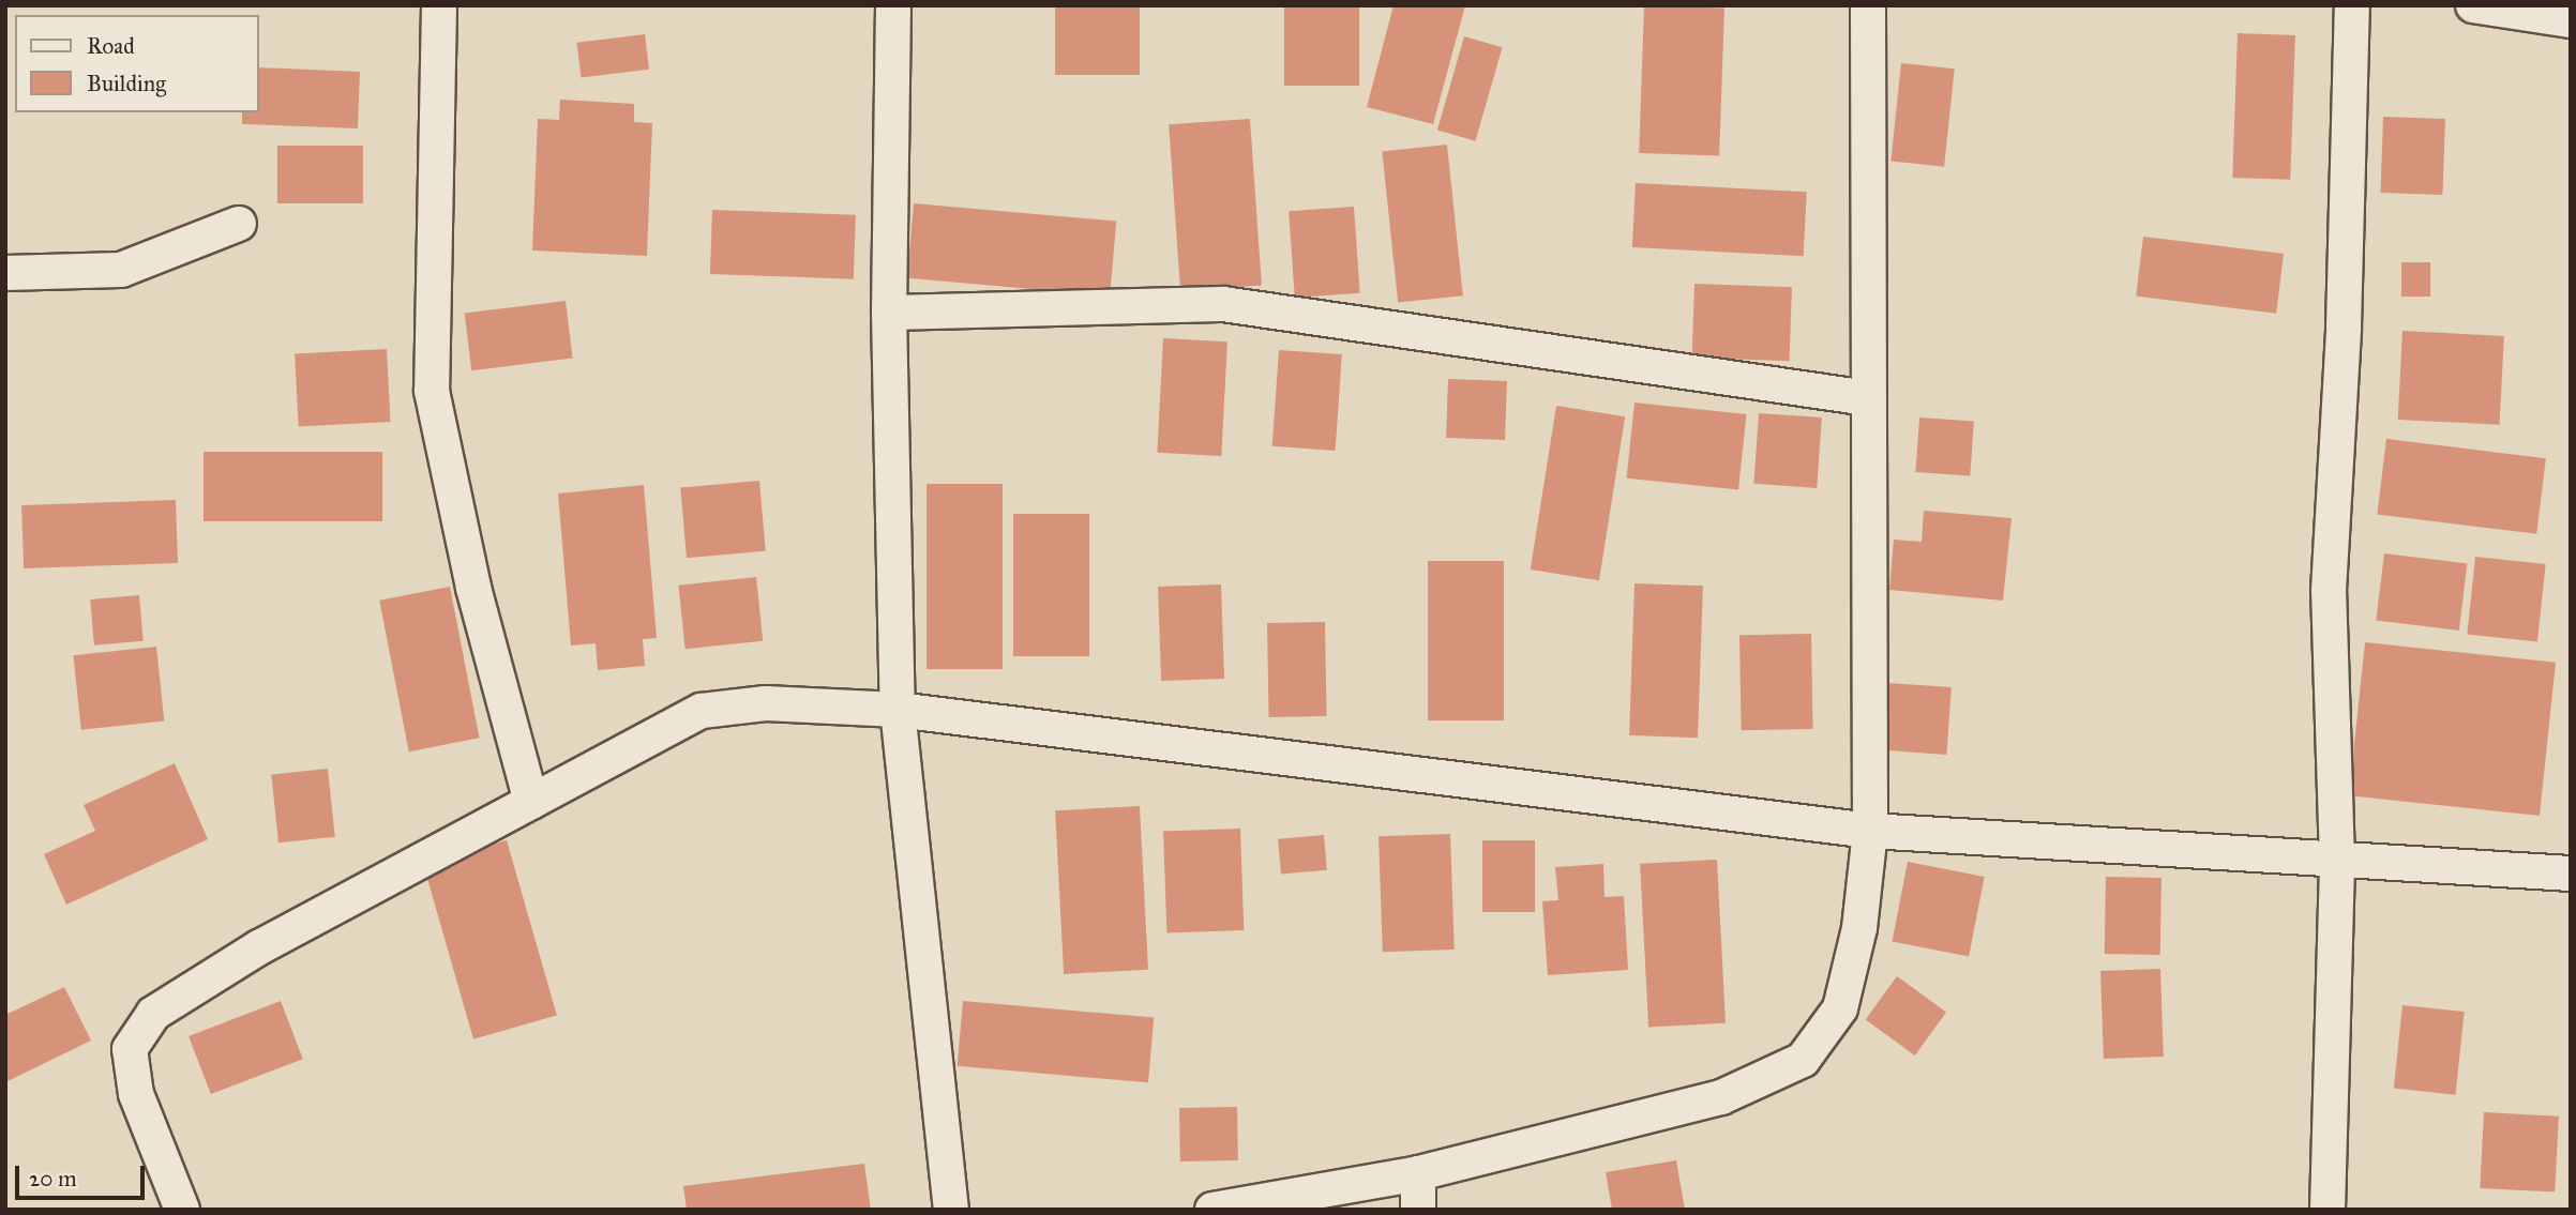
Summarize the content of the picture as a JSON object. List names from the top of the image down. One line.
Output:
{"legend":["Road","Building"],"scale_bar":"20 m"}
